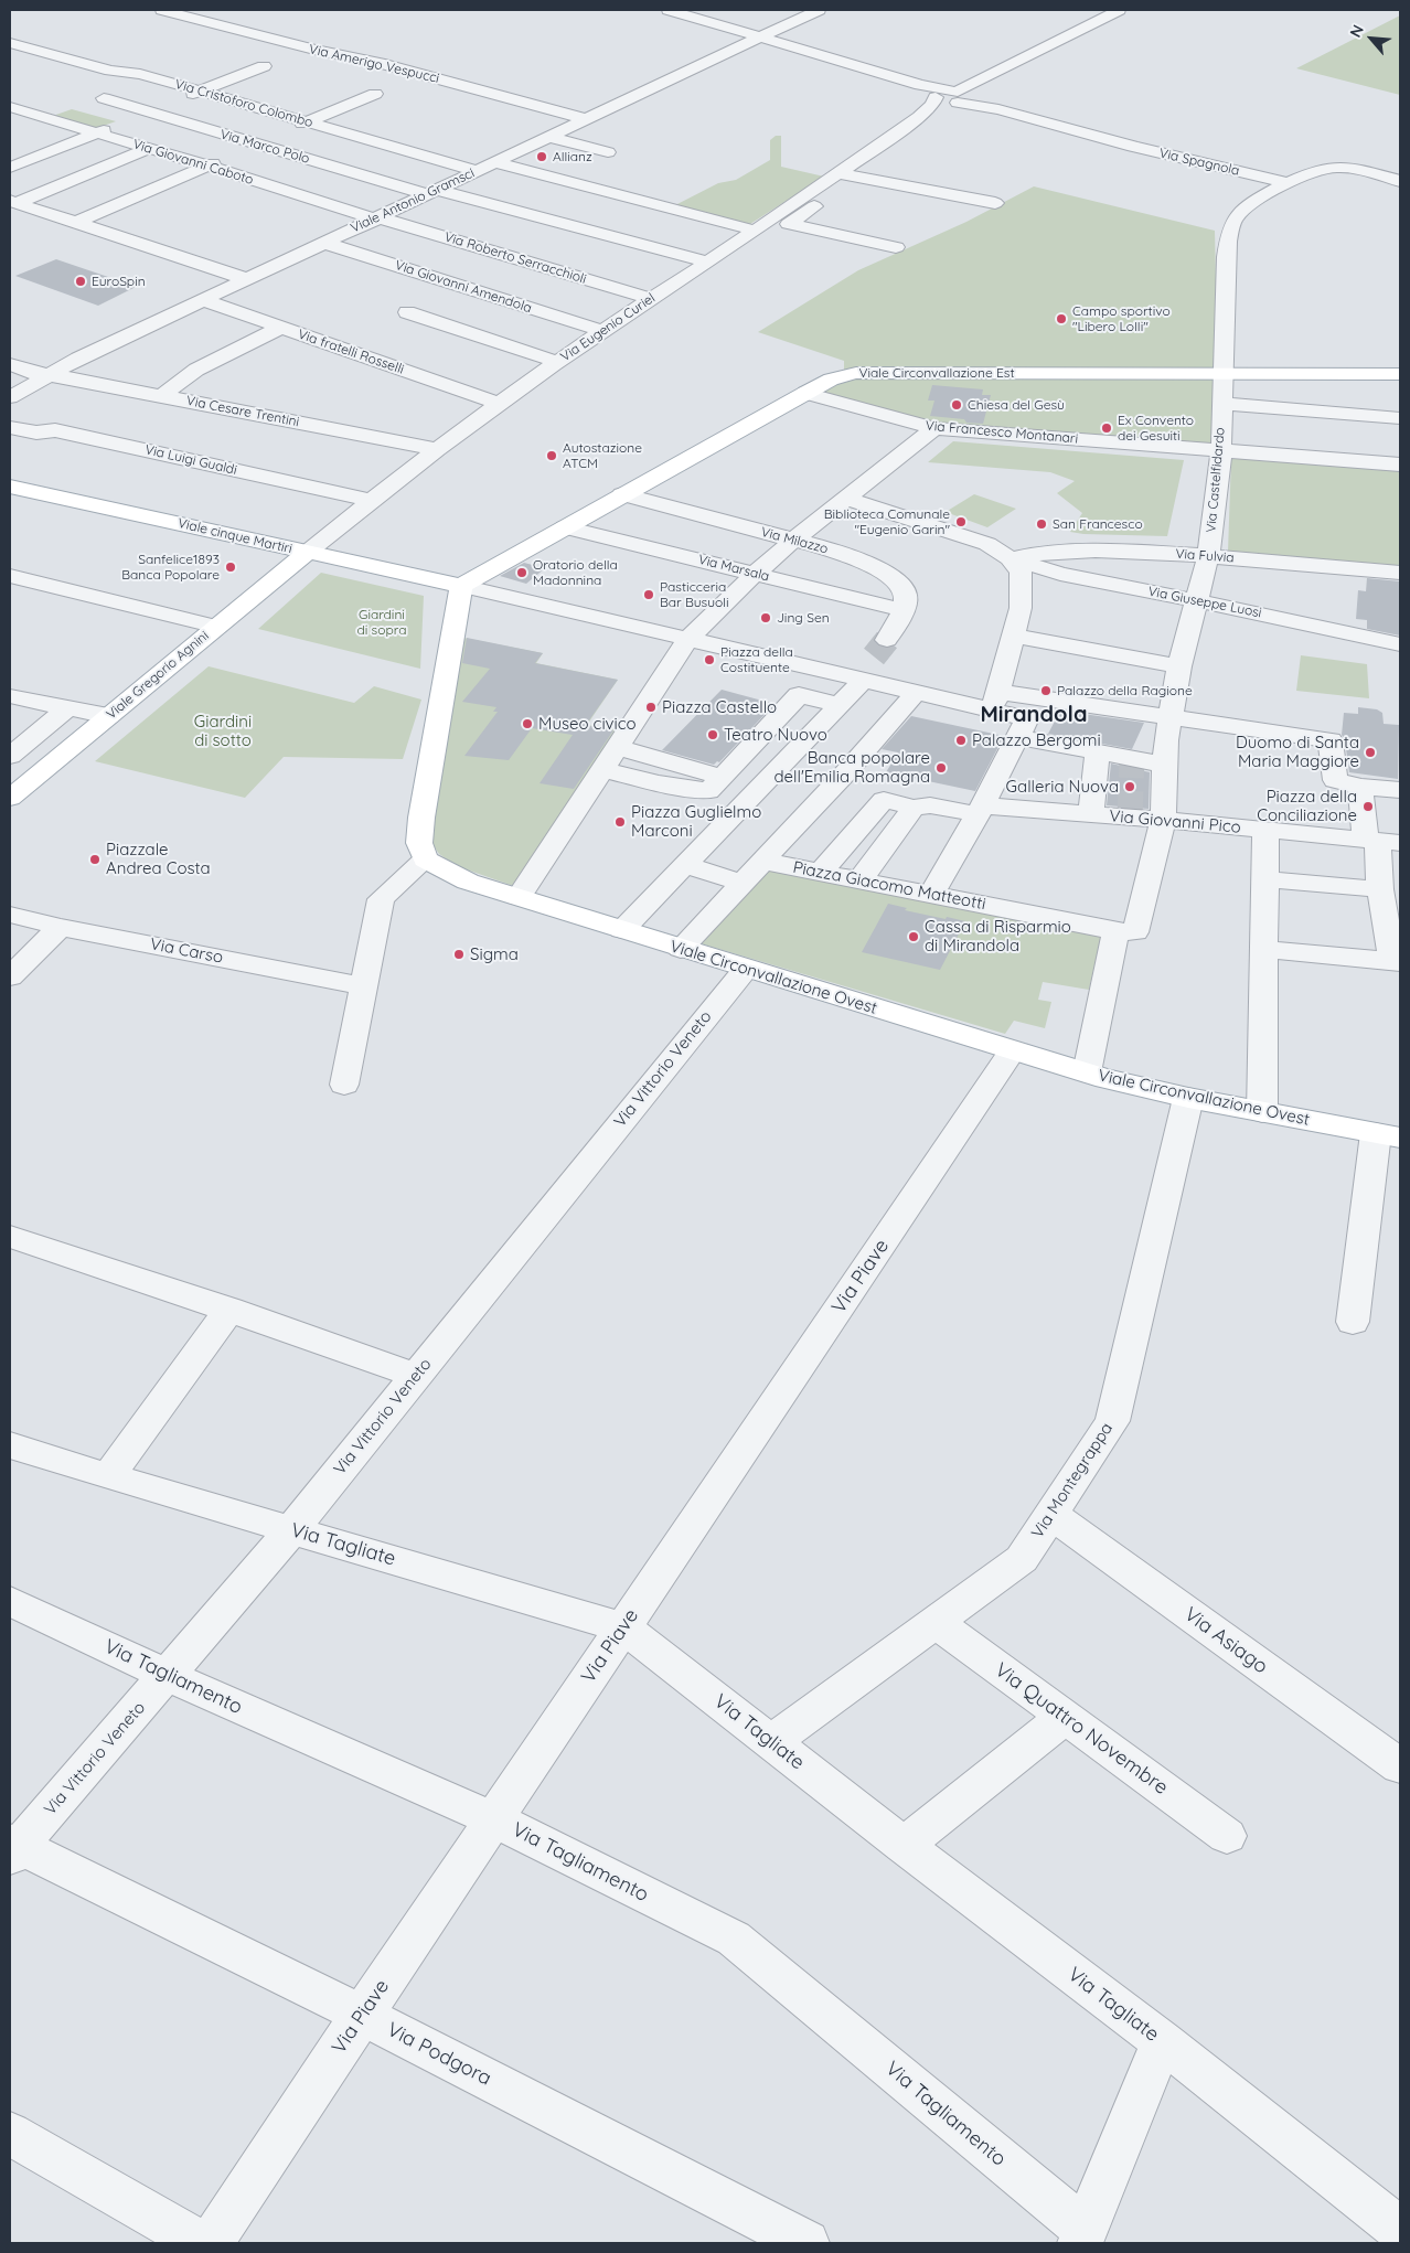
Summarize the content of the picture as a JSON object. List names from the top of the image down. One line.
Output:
{"streets":{"main road":["Viale Circonvallazione Est","Viale cinque Martiri","Viale Gregorio Agnini","Viale Circonvallazione Ovest"],"street":["Via Amerigo Vespucci","Via Cristoforo Colombo","Via Marco Polo","Via Giovanni Caboto","Via Spagnola","Viale Antonio Gramsci","Via Roberto Serracchioli","Via Giovanni Amendola","Via Eugenio Curiel","Via fratelli Rosselli","Via Cesare Trentini","Via Francesco Montanari","Via Luigi Gualdi","Via Castelfidardo","Via Milazzo","Via Fulvia","Via Marsala","Via Giuseppe Luosi","Via Giovanni Pico","Piazza Giacomo Matteotti","Via Carso","Via Vittorio Veneto","Via Piave","Via Montegrappa","Via Tagliate","Via Asiago","Via Tagliamento","Via Quattro Novembre","Via Podgora"]},"crossings":[["Via Amerigo Vespucci","Viale Antonio Gramsci"],["Via Cristoforo Colombo","Viale Antonio Gramsci"],["Via Marco Polo","Viale Antonio Gramsci"],["Via Marco Polo","Via Eugenio Curiel"],["Via Giovanni Caboto","Viale Antonio Gramsci"],["Via Giovanni Caboto","Via Roberto Serracchioli"],["Via Spagnola","Viale Antonio Gramsci"],["Via Spagnola","Via Eugenio Curiel"],["Via Spagnola","Via Castelfidardo"],["Viale Antonio Gramsci","Via Roberto Serracchioli"],["Viale Antonio Gramsci","Via Giovanni Amendola"],["Viale Antonio Gramsci","Via fratelli Rosselli"],["Viale Antonio Gramsci","Via Cesare Trentini"],["Via Roberto Serracchioli","Via Eugenio Curiel"],["Via Giovanni Amendola","Via Eugenio Curiel"],["Via Eugenio Curiel","Via fratelli Rosselli"],["Via Eugenio Curiel","Via Cesare Trentini"],["Via Eugenio Curiel","Via Luigi Gualdi"],["Via Eugenio Curiel","Viale cinque Martiri"],["Via Eugenio Curiel","Viale Gregorio Agnini"],["Viale Circonvallazione Est","Via Francesco Montanari"],["Viale Circonvallazione Est","Via Castelfidardo"],["Viale Circonvallazione Est","Viale cinque Martiri"],["Viale Circonvallazione Est","Via Milazzo"],["Viale Circonvallazione Est","Via Marsala"],["Via Francesco Montanari","Via Castelfidardo"],["Via Castelfidardo","Via Fulvia"],["Via Castelfidardo","Via Giuseppe Luosi"],["Via Castelfidardo","Via Giovanni Pico"],["Via Castelfidardo","Piazza Giacomo Matteotti"],["Viale cinque Martiri","Viale Gregorio Agnini"],["Via Milazzo","Via Marsala"],["Via Fulvia","Via Giuseppe Luosi"],["Via Giovanni Pico","Piazza Giacomo Matteotti"],["Viale Circonvallazione Ovest","Via Vittorio Veneto"],["Viale Circonvallazione Ovest","Via Piave"],["Viale Circonvallazione Ovest","Via Montegrappa"],["Via Vittorio Veneto","Via Tagliate"],["Via Vittorio Veneto","Via Tagliamento"],["Via Vittorio Veneto","Via Podgora"],["Via Piave","Via Tagliate"],["Via Piave","Via Tagliamento"],["Via Piave","Via Podgora"],["Via Montegrappa","Via Tagliate"],["Via Montegrappa","Via Asiago"],["Via Montegrappa","Via Quattro Novembre"]],"districts":["Mirandola"],"parks":["Giardini di sopra","Giardini di sotto"],"places":["Allianz","EuroSpin","Campo sportivo \"Libero Lolli\"","Chiesa del Gesù","Ex Convento dei Gesuiti","Autostazione ATCM","Biblioteca Comunale \"Eugenio Garin\"","San Francesco","Sanfelice1893 Banca Popolare","Oratorio della Madonnina","Pasticceria Bar Busuoli","Jing Sen","Piazza della Costituente","Palazzo della Ragione","Piazza Castello","Museo civico","Teatro Nuovo","Palazzo Bergomi","Duomo di Santa Maria Maggiore","Banca popolare dell'Emilia Romagna","Galleria Nuova","Piazza della Conciliazione","Piazza Guglielmo Marconi","Piazzale Andrea Costa","Cassa di Risparmio di Mirandola","Sigma"],"north":"top left"}
